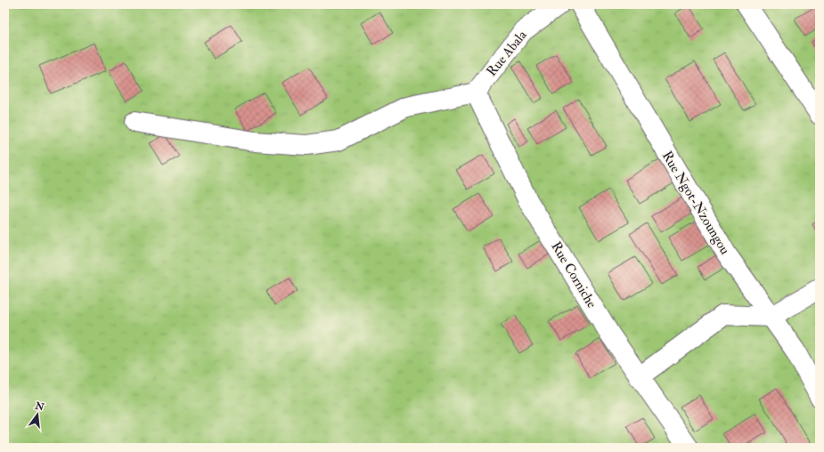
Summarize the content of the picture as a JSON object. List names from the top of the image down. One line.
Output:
{"streets":{"street":["Rue Abala","Rue Ngot-Nzoungou","Rue Corniche"]},"crossings":[["Rue Abala","Rue Corniche"]],"north":"top"}
